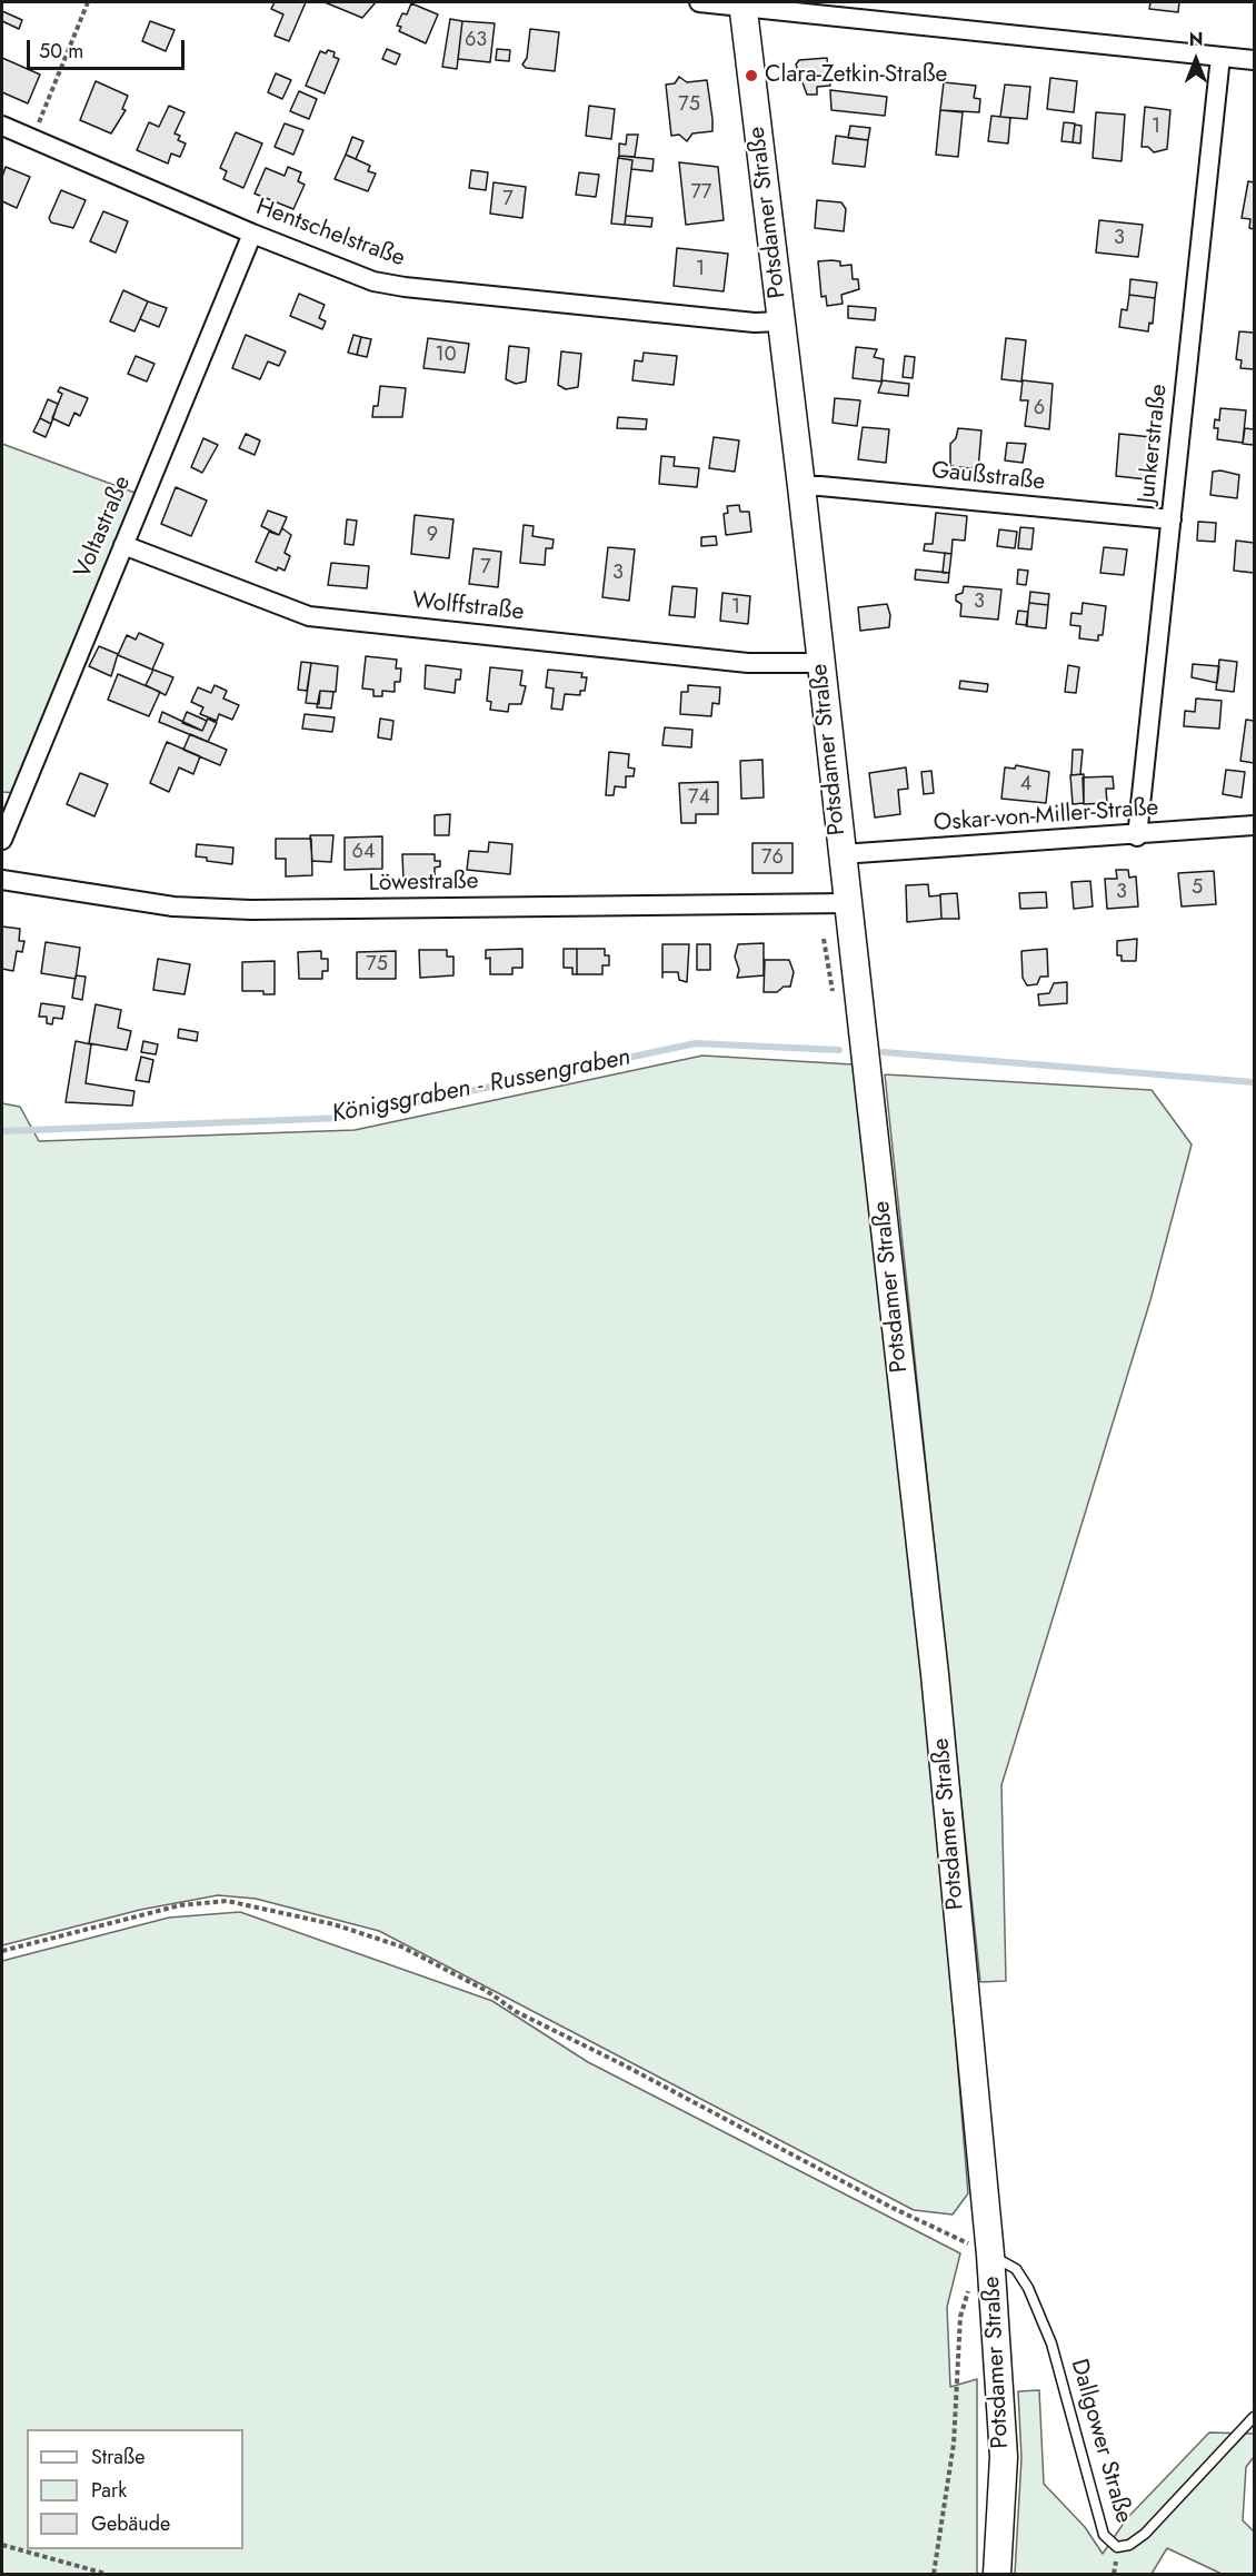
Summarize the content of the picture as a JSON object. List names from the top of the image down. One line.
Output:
{"streets":{"street":["Potsdamer Straße","Hentschelstraße","Junkerstraße","Gaußstraße","Voltastraße","Wolffstraße","Oskar-von-Miller-Straße","Löwestraße"],"lane":["Dallgower Straße"]},"crossings":[["Potsdamer Straße","Hentschelstraße"],["Potsdamer Straße","Gaußstraße"],["Potsdamer Straße","Wolffstraße"],["Potsdamer Straße","Oskar-von-Miller-Straße"],["Potsdamer Straße","Löwestraße"],["Potsdamer Straße","Dallgower Straße"],["Hentschelstraße","Voltastraße"],["Junkerstraße","Gaußstraße"],["Junkerstraße","Oskar-von-Miller-Straße"],["Voltastraße","Wolffstraße"]],"water":["Königsgraben - Russengraben"],"places":["Clara-Zetkin-Straße"],"house_numbers":["63","75","1","77","7","3","1","10","6","9","7","3","3","1","4","74","64","76","5","3","75"],"legend":["Straße","Park","Gebäude"],"scale_bar":"50 m","north":"top"}
